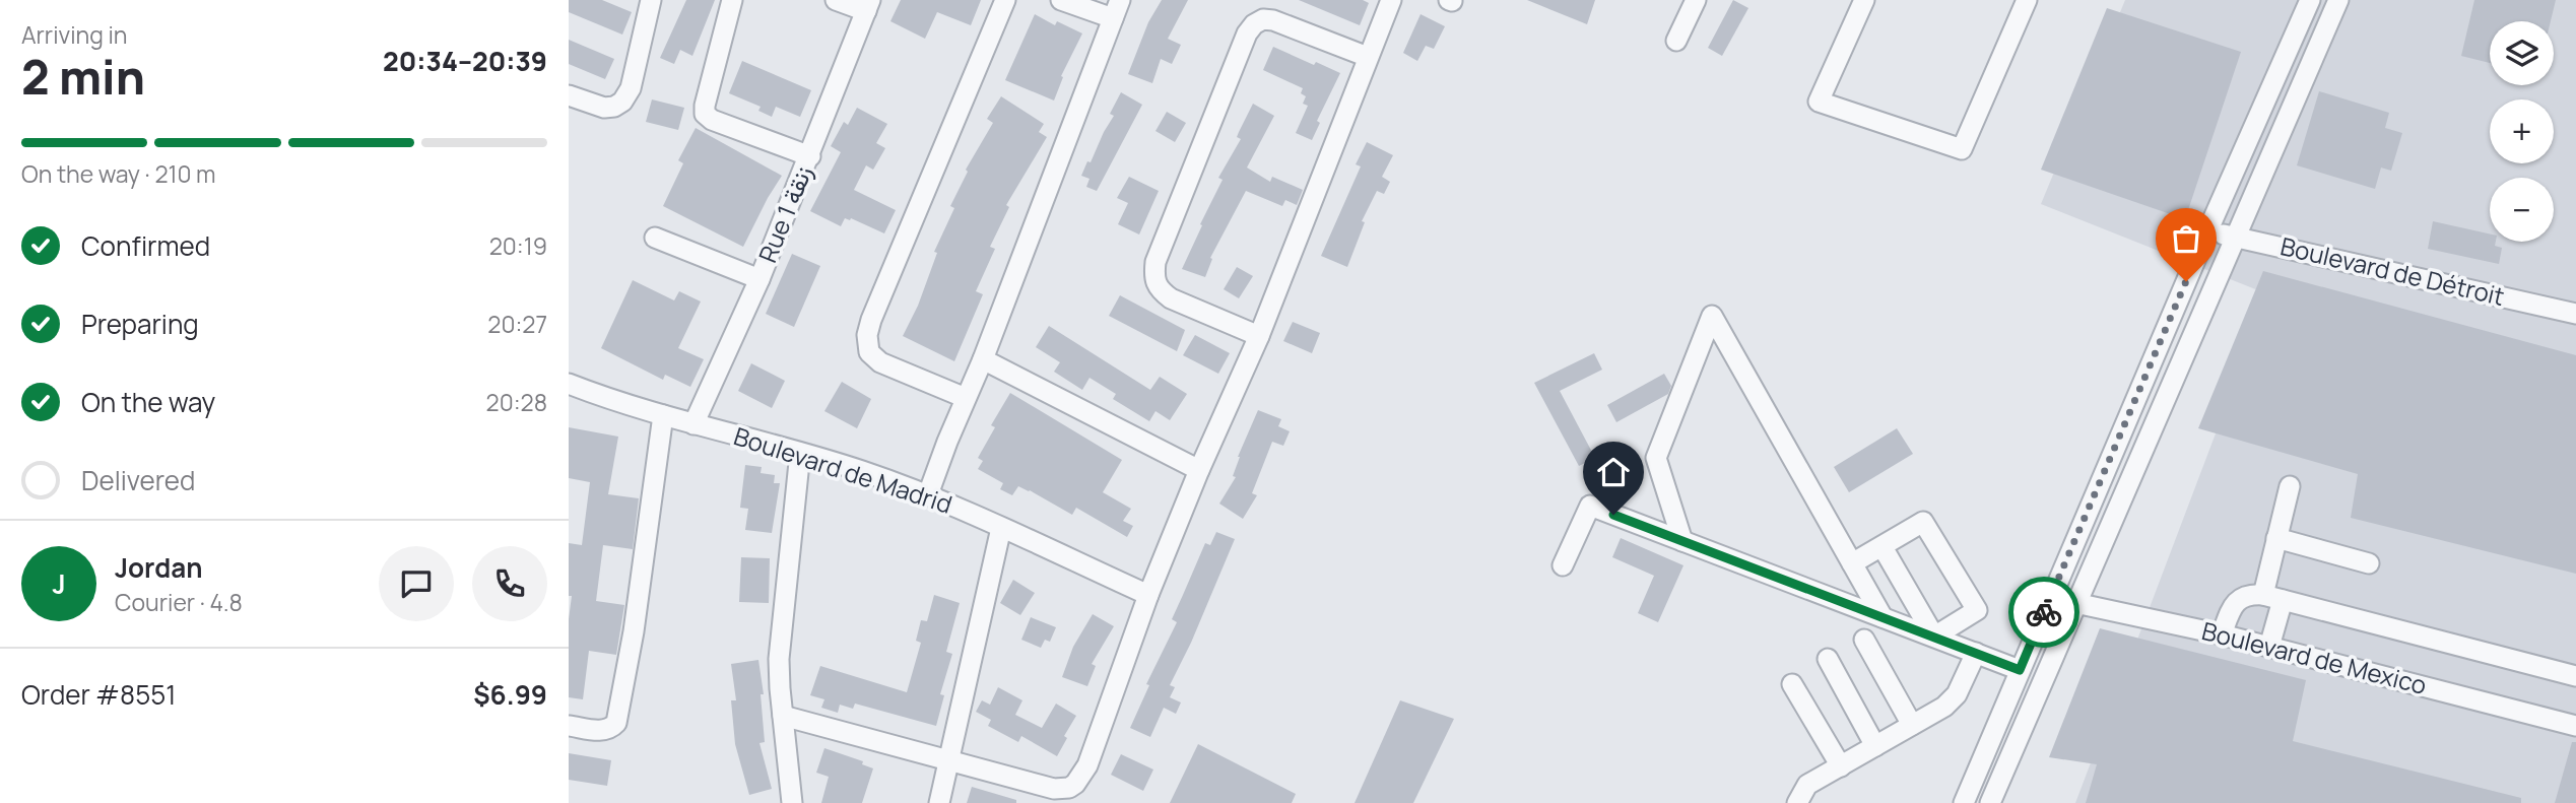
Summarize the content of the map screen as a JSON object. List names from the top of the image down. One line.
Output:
{"streets":{"street":["Rue 1 زنقة","Boulevard de Détroit","Boulevard de Madrid","Boulevard de Mexico"]},"crossings":[["Rue 1 زنقة","Boulevard de Madrid"]],"page":{"heading":["2 min","Arriving in","20:34–20:39"],"panel":["Jordan","Courier · 4.8","Order #8551","$6.99"],"map_buttons":["+","−"],"bar":"On the way · 210 m","list":[["Confirmed","20:19"],["Preparing","20:27"],["On the way","20:28"],"Delivered"],"round":"J"}}
